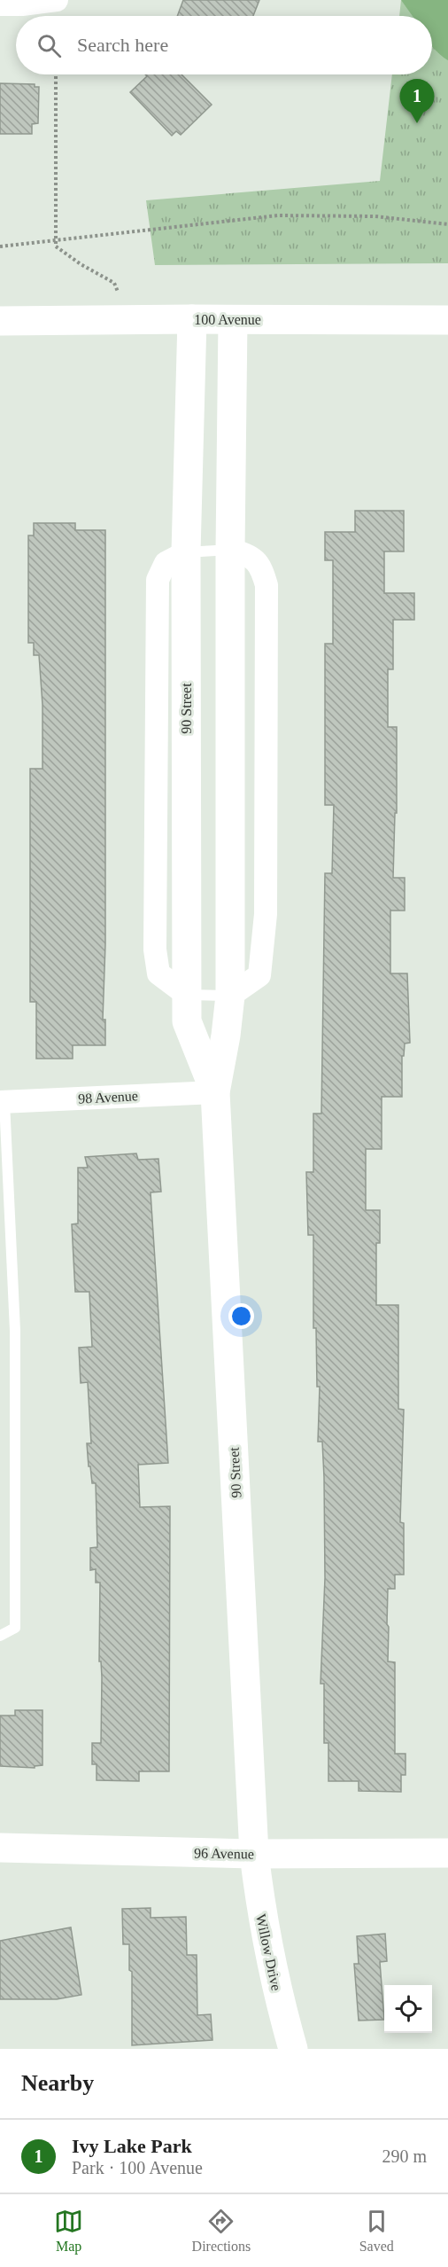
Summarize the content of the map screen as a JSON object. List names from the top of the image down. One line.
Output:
{"streets":{"street":["100 Avenue","90 Street","98 Avenue","96 Avenue","Willow Drive"]},"crossings":[["100 Avenue","90 Street"],["90 Street","98 Avenue"],["90 Street","96 Avenue"],["90 Street","Willow Drive"],["96 Avenue","Willow Drive"]],"page":{"search":"Search here","pins":"1","heading":"Nearby","list":[{"mark":"1","name":"Ivy Lake Park","note":"Park · 100 Avenue","value":"290 m"}],"nav":["Map","Directions","Saved"]}}
